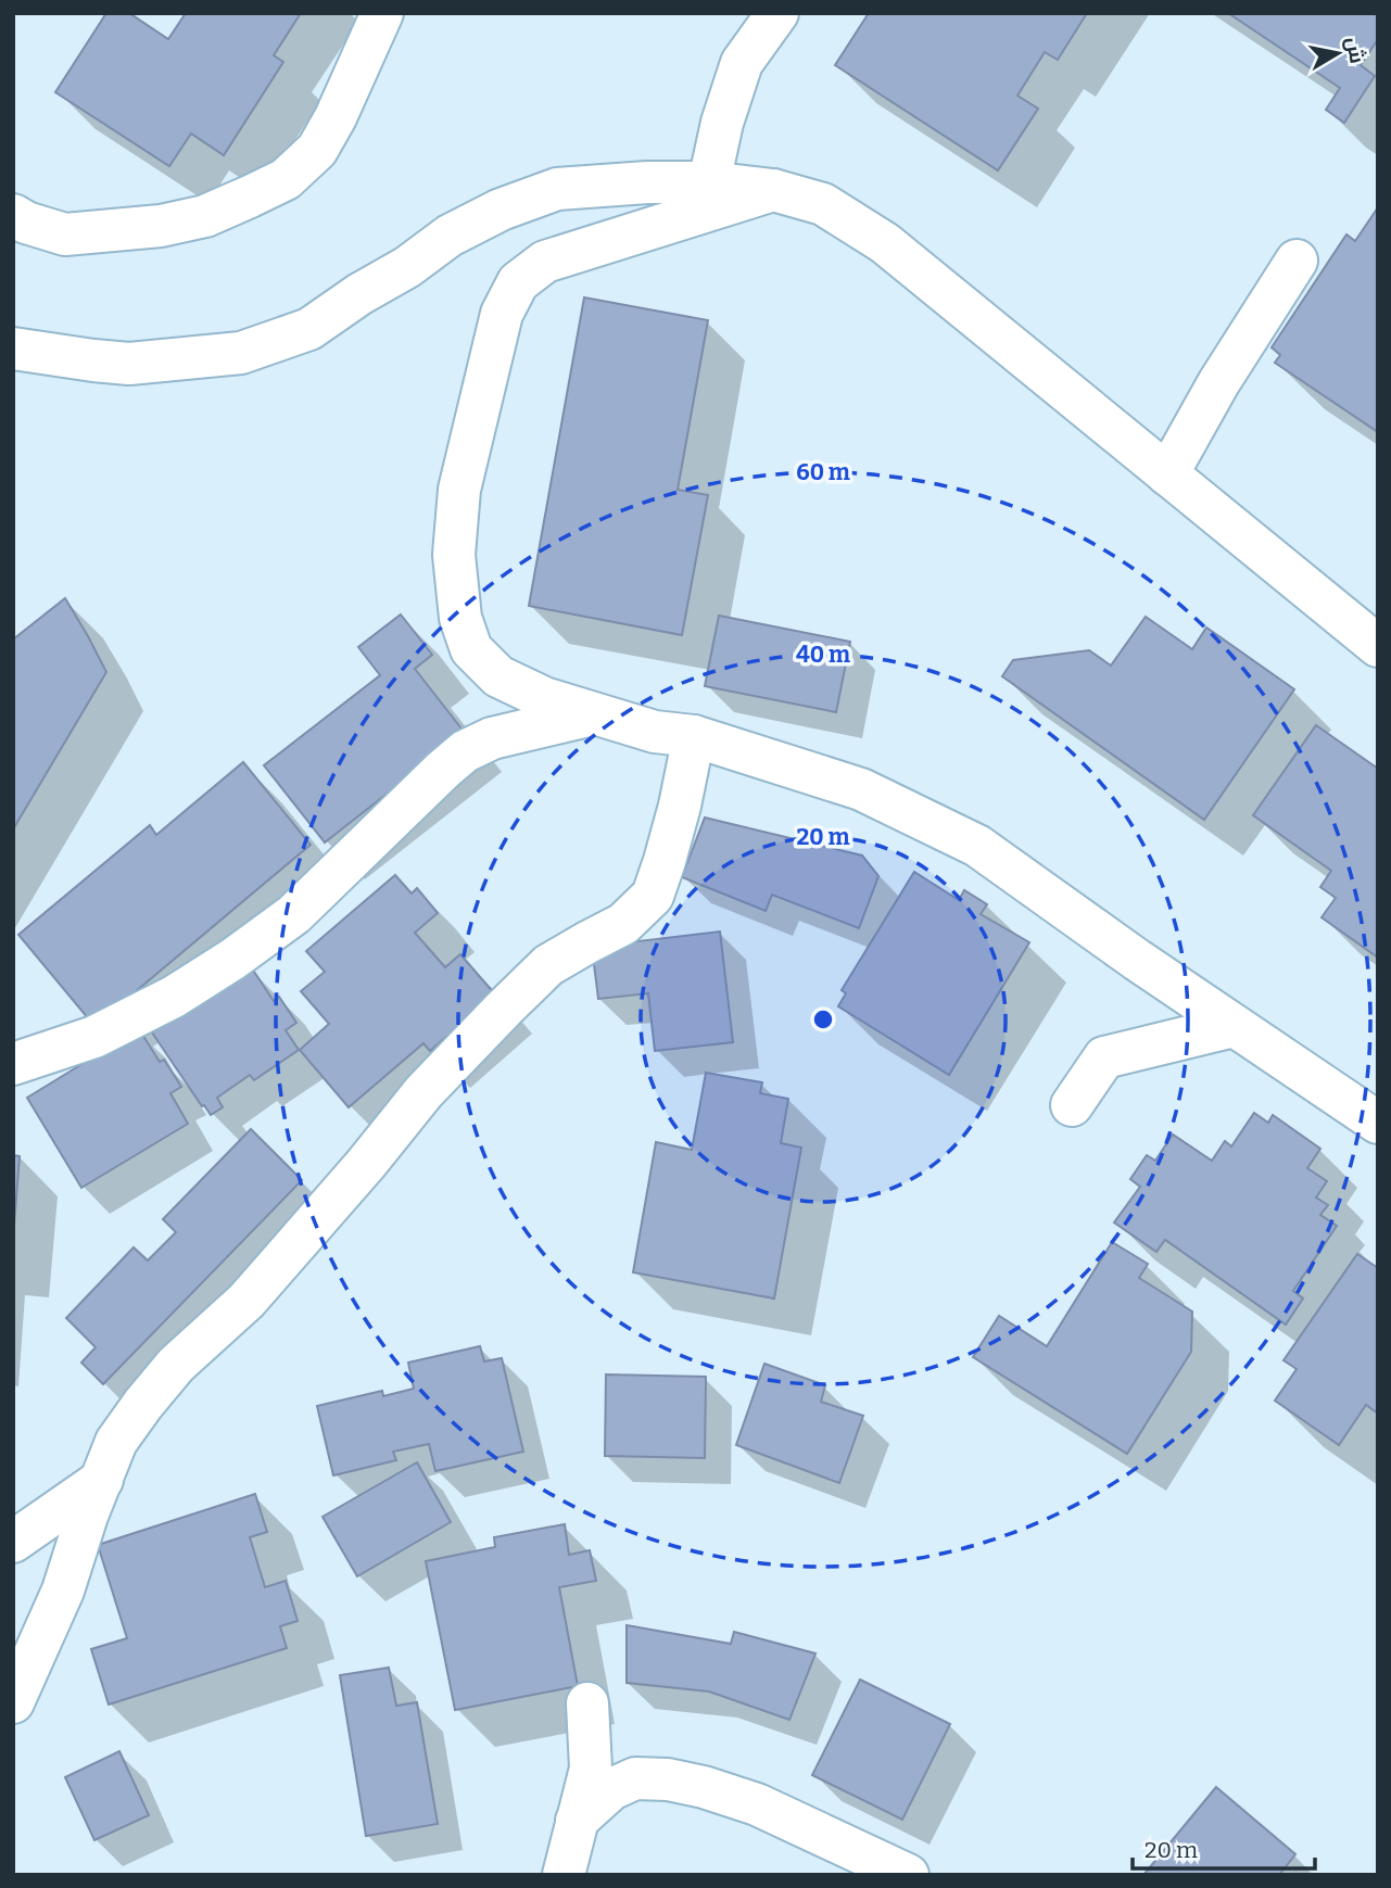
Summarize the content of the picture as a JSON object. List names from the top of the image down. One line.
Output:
{"scale_bar":"20 m","north":"right","rings":["60 m","40 m","20 m"]}
